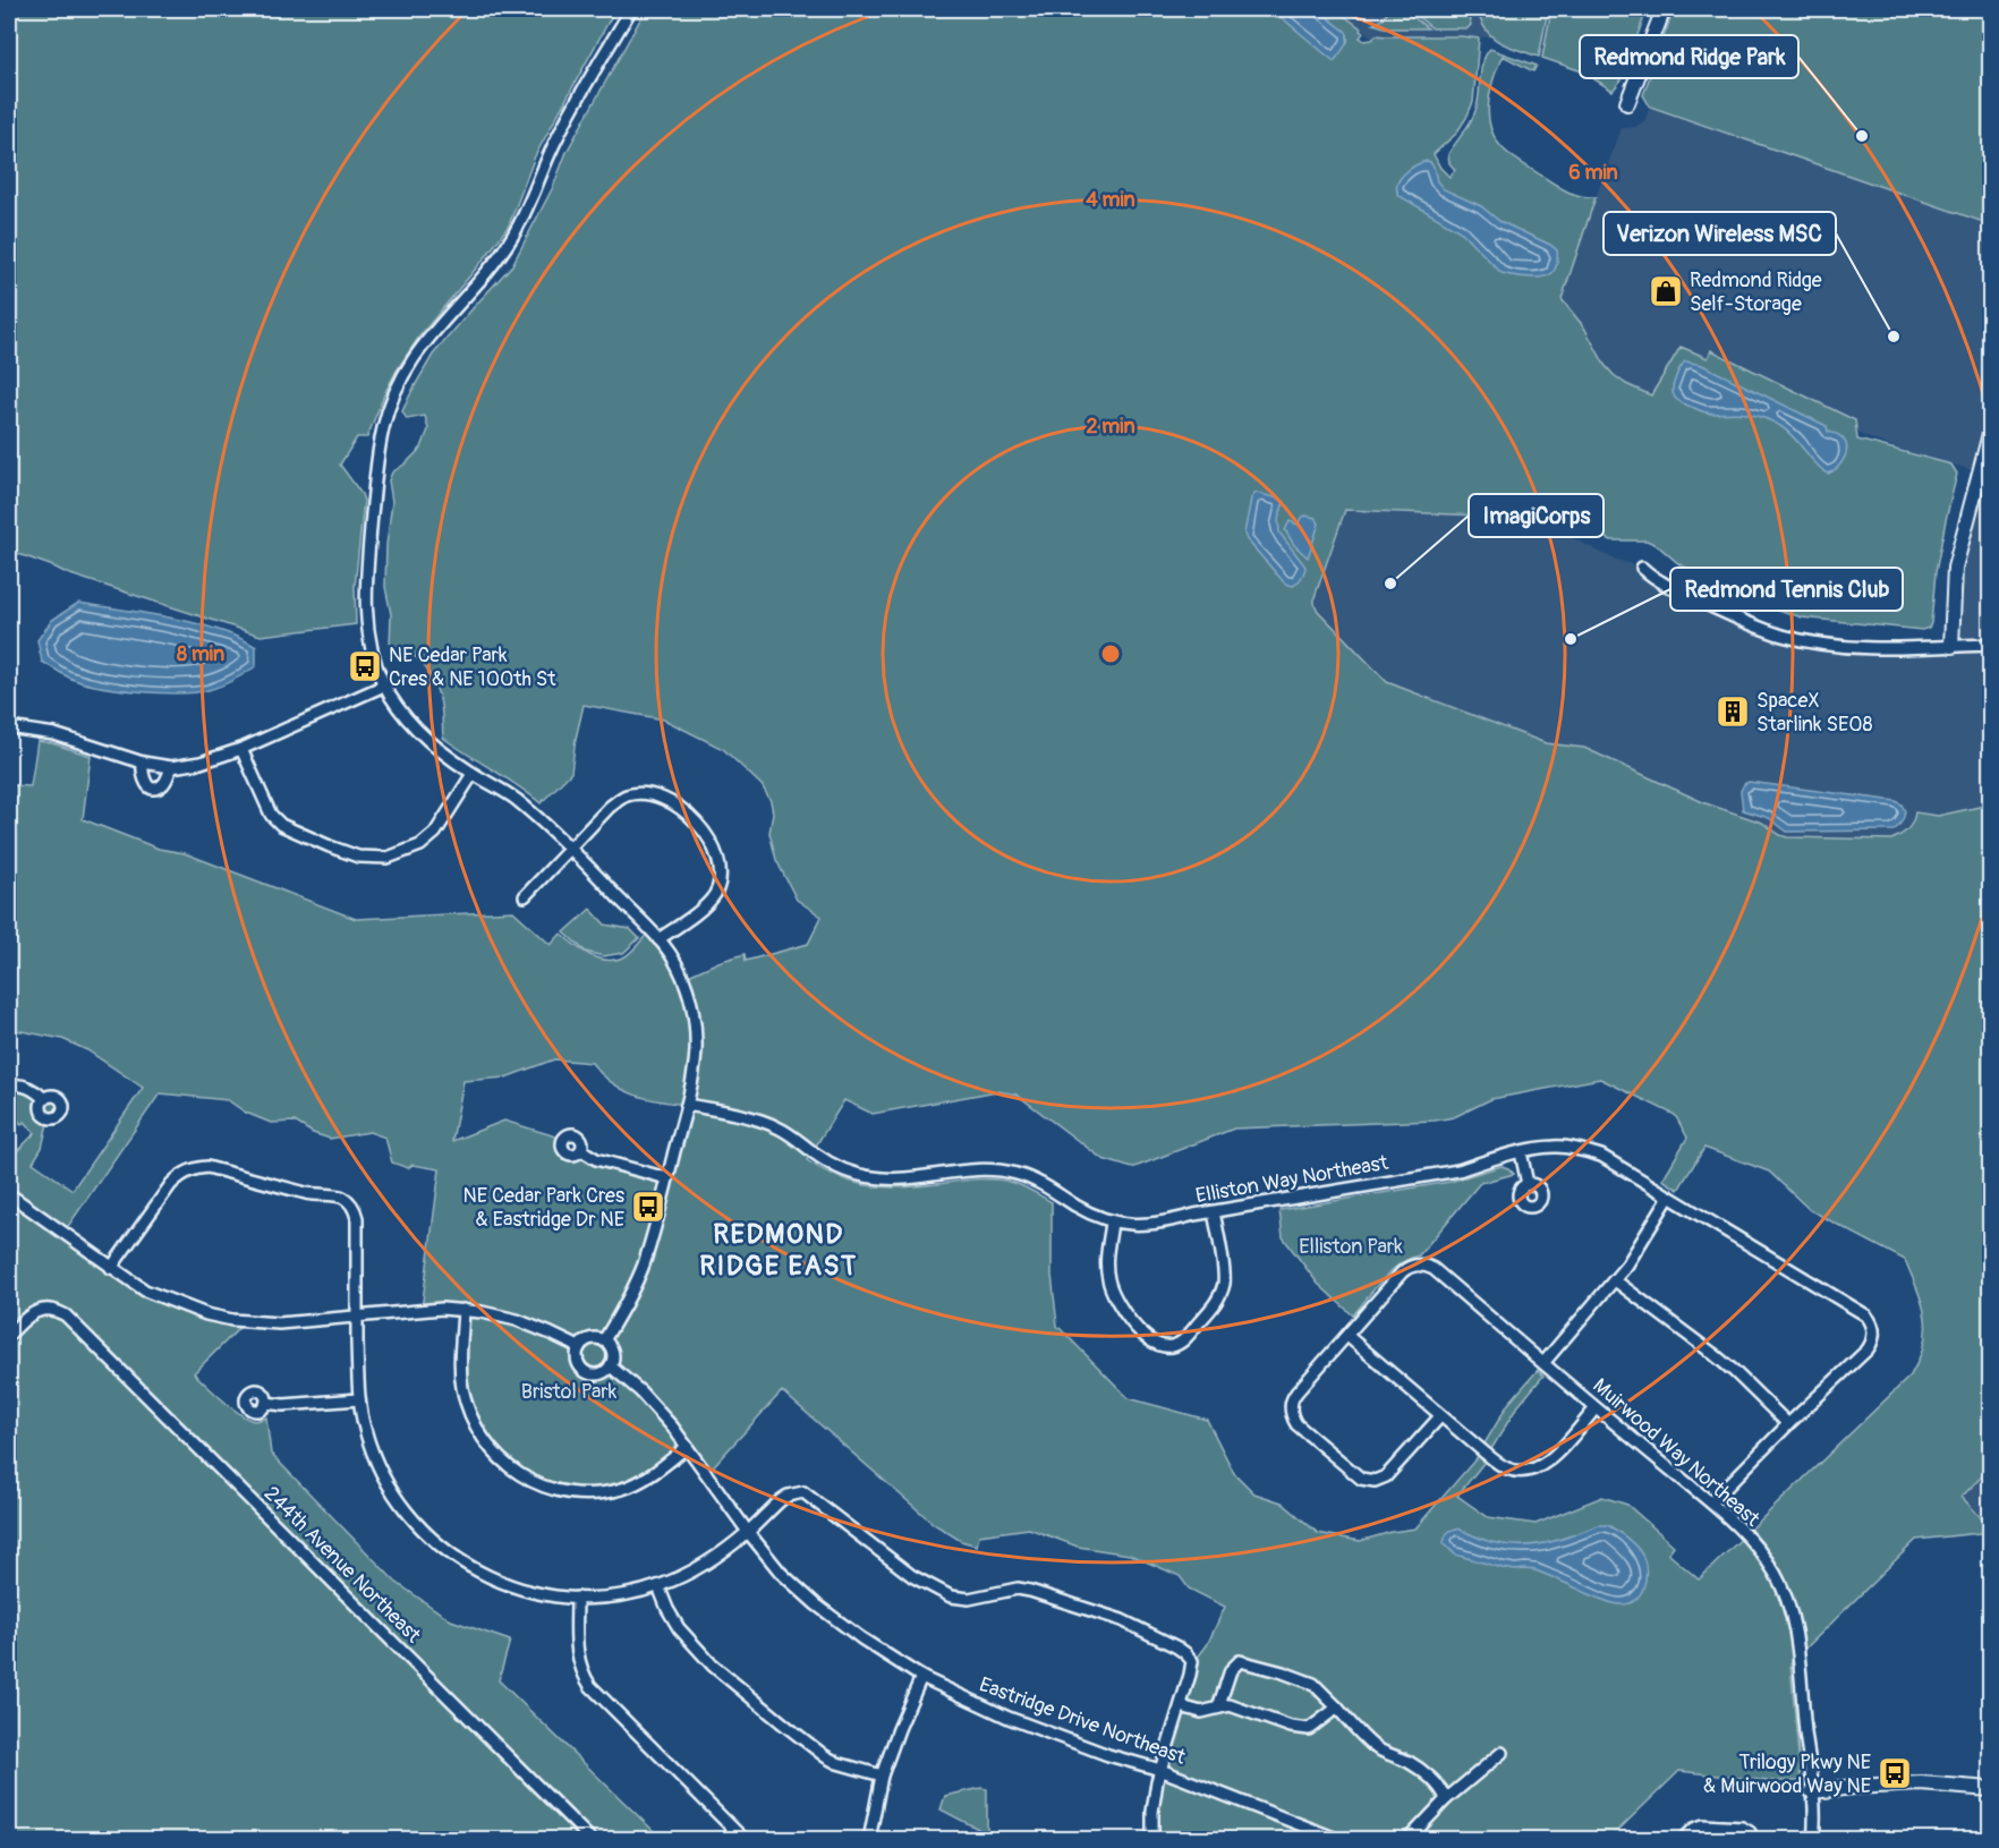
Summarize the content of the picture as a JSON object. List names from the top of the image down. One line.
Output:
{"streets":{"street":["Elliston Way Northeast","Muirwood Way Northeast","244th Avenue Northeast","Eastridge Drive Northeast"]},"districts":["REDMOND RIDGE EAST"],"parks":["Elliston Park","Bristol Park"],"places":{"other":["Redmond Ridge Park","Verizon Wireless MSC","ImagiCorps","Redmond Tennis Club"],"shop":["Redmond Ridge Self-Storage"],"bus stop":["NE Cedar Park Cres & NE 100th St","NE Cedar Park Cres & Eastridge Dr NE","Trilogy Pkwy NE & Muirwood Way NE"],"building":["SpaceX Starlink SE08"]},"rings":["6 min","4 min","2 min","8 min"]}
